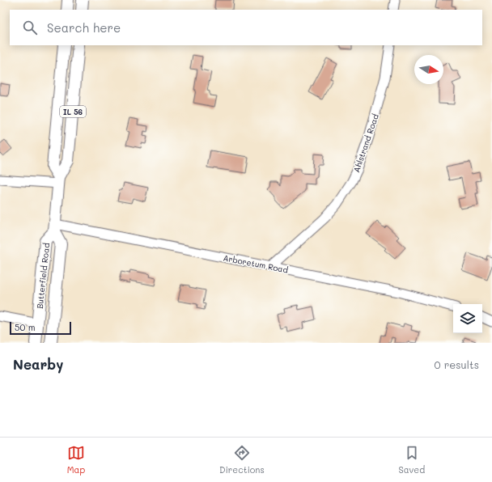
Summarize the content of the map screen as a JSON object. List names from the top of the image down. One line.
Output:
{"streets":{"main road":["IL 56","Butterfield Road"],"street":["Ahlstrand Road","Arboretum Road"]},"crossings":[["Ahlstrand Road","Arboretum Road"],["Arboretum Road","Butterfield Road"]],"scale_bar":"50 m","north":"right","page":{"search":"Search here","scale":"50 m","heading":["Nearby","0 results"],"nav":["Map","Directions","Saved"]}}
